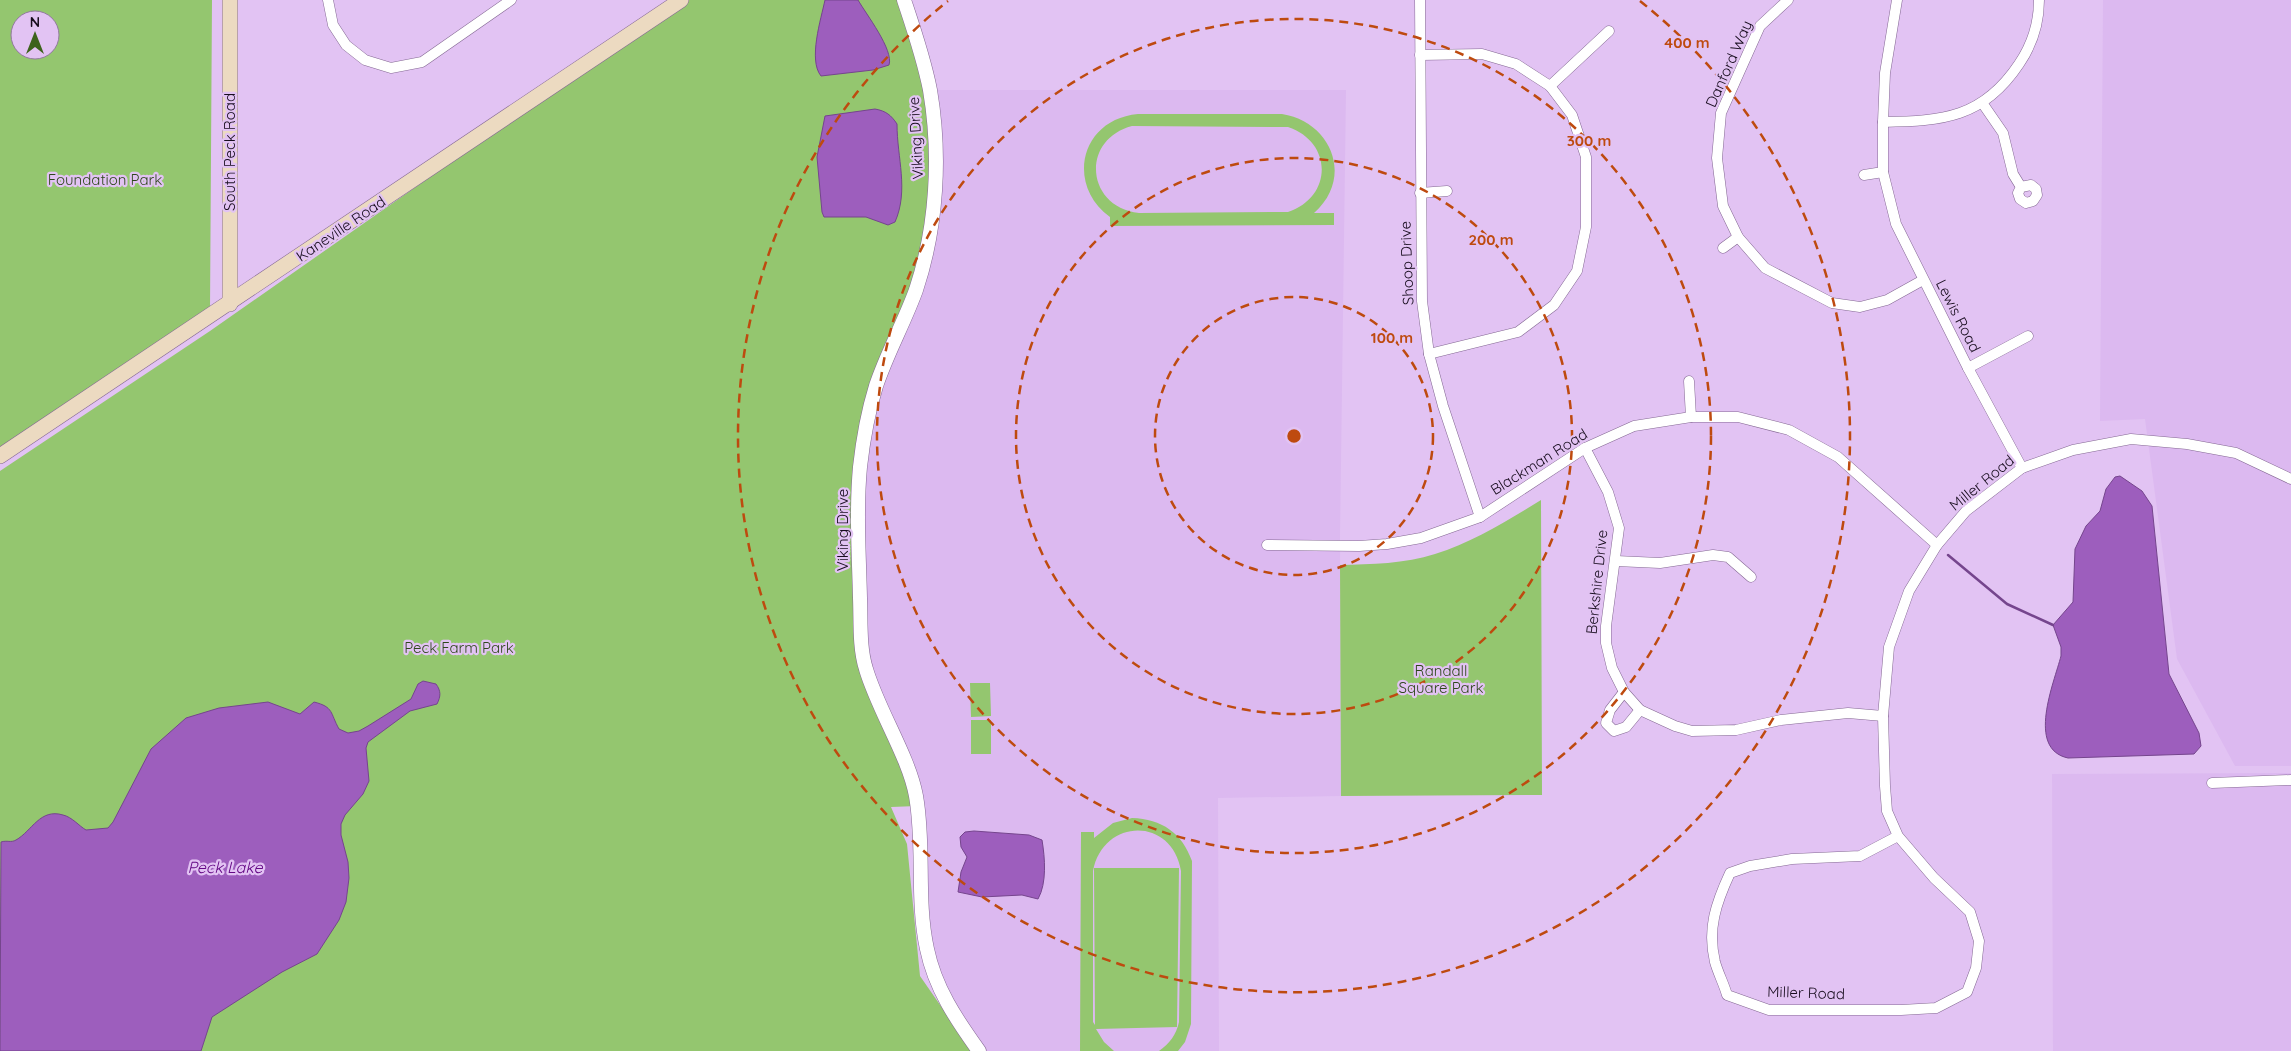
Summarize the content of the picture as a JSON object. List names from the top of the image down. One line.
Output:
{"streets":{"main road":["South Peck Road","Kaneville Road"],"street":["Danford Way","Viking Drive","Shoop Drive","Lewis Road","Blackman Road","Miller Road","Berkshire Drive"]},"crossings":[["Danford Way","Lewis Road"],["South Peck Road","Kaneville Road"],["Shoop Drive","Blackman Road"],["Lewis Road","Miller Road"],["Blackman Road","Miller Road"],["Blackman Road","Berkshire Drive"],["Miller Road","Berkshire Drive"]],"water":["Peck Lake"],"parks":["Foundation Park","Peck Farm Park","Randall Square Park"],"north":"top","rings":["400 m","300 m","200 m","100 m"]}
